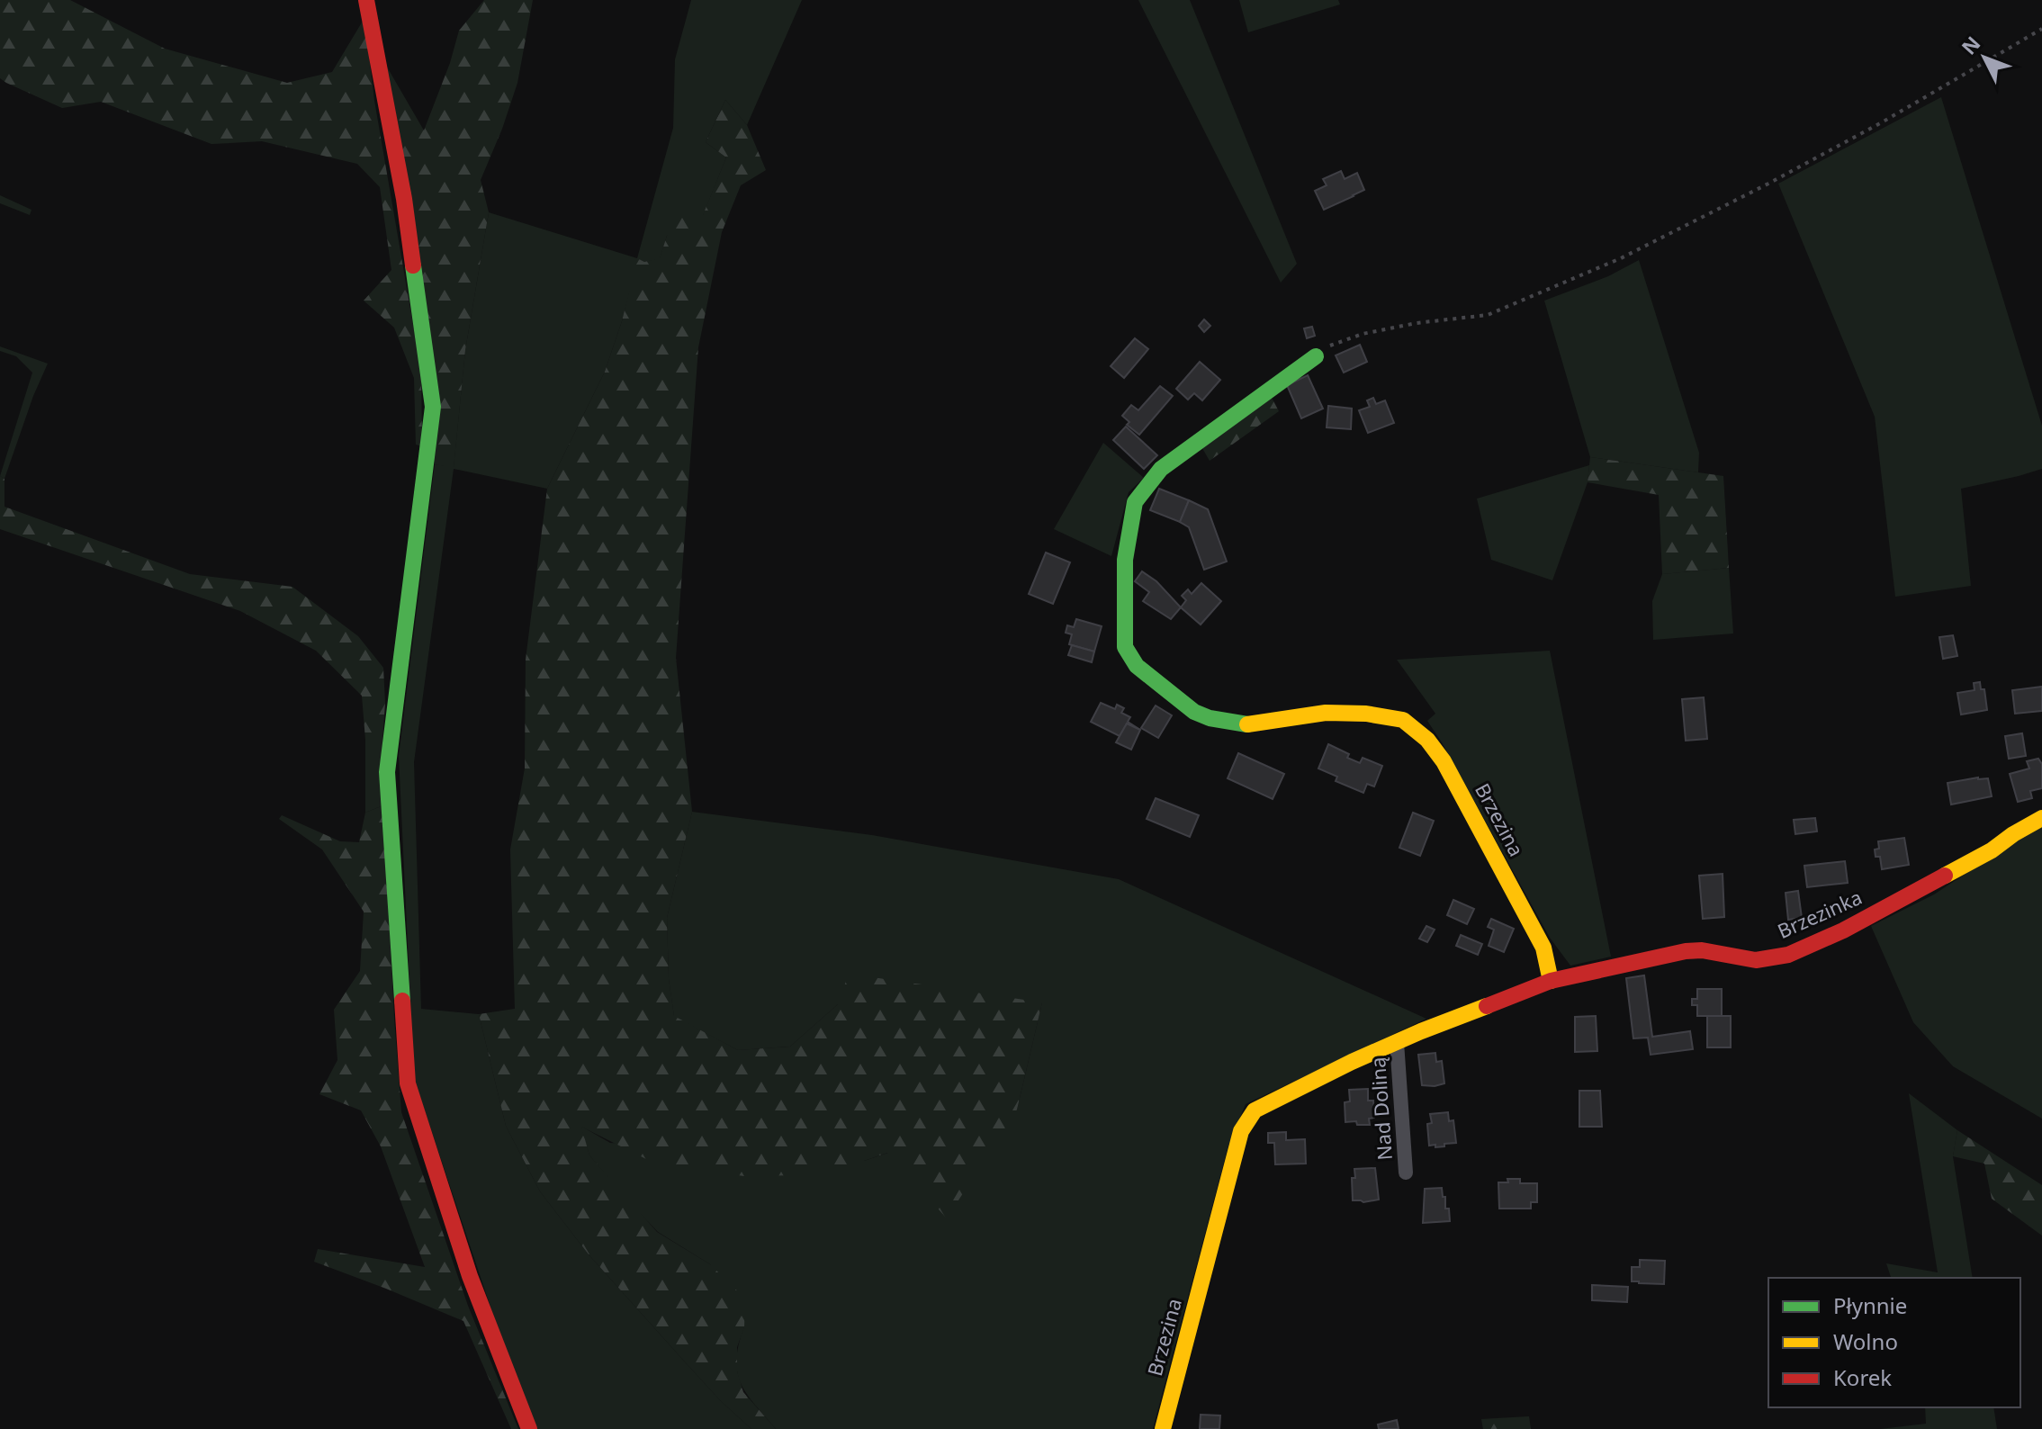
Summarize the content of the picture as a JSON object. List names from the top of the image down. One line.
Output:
{"streets":{"street":["Brzezina","Brzezinka","Nad Doliną"]},"crossings":[["Brzezina","Brzezinka"],["Brzezina","Nad Doliną"]],"legend":["Płynnie","Wolno","Korek"],"north":"top left"}
